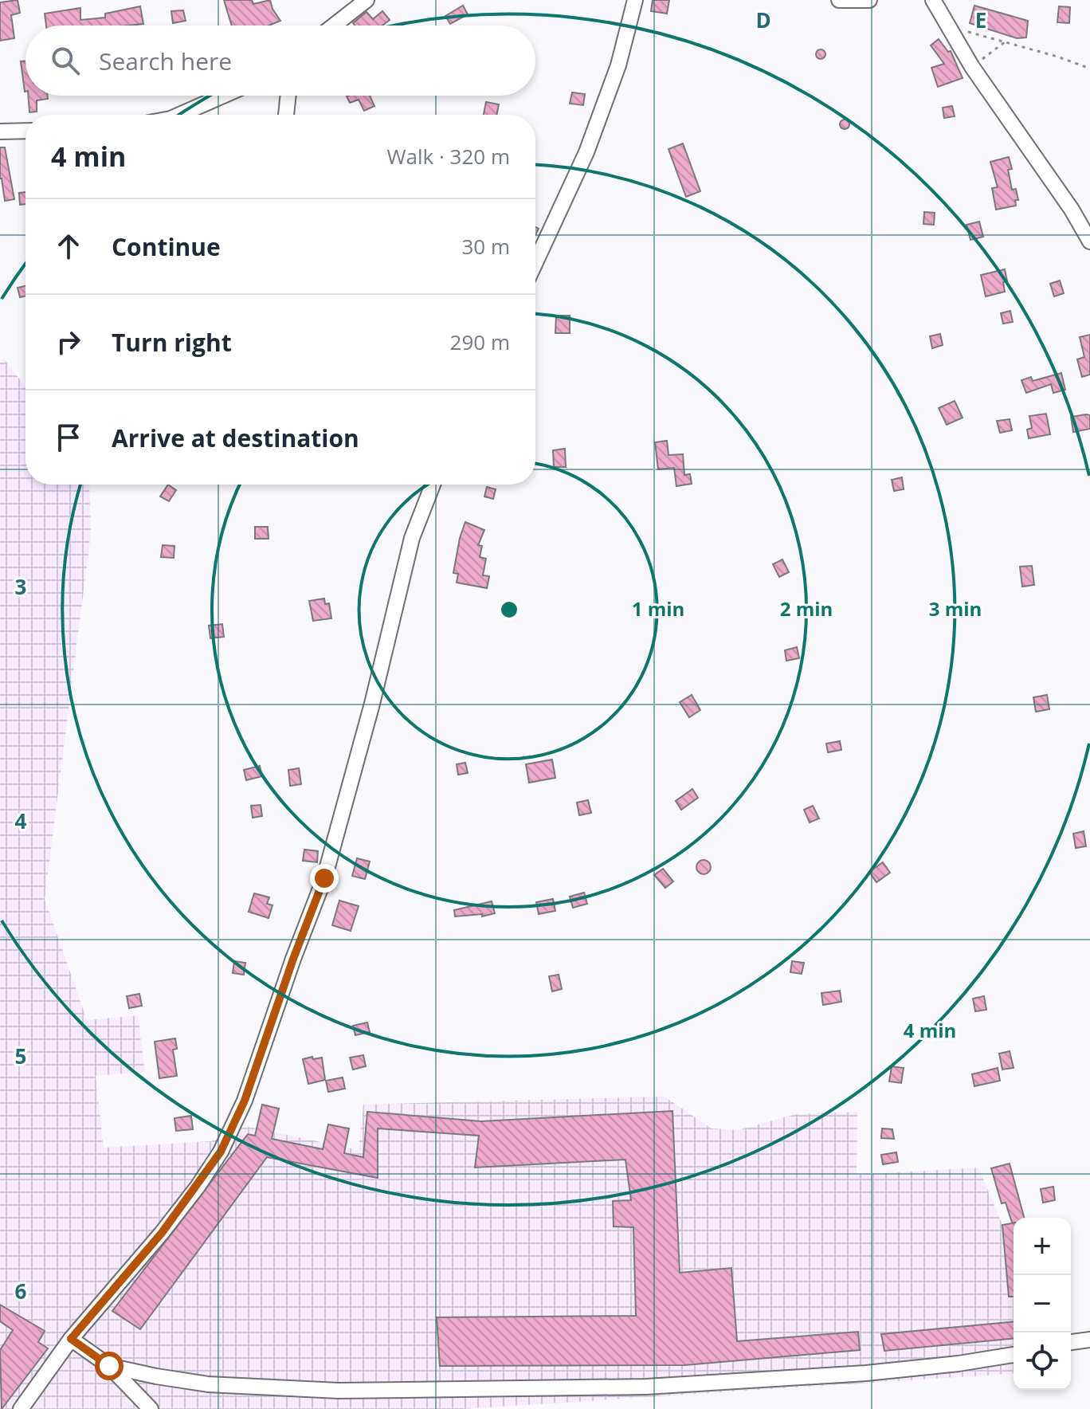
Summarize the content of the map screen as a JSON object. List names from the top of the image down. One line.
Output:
{"page":{"search":"Search here","heading":["4 min","Walk · 320 m"],"list":[["Continue","30 m"],["Turn right","290 m"],"Arrive at destination"],"map_buttons":["+","−"]},"grid":{"columns":["D","E"],"rows":["3","4","5","6"]},"rings":["1 min","2 min","3 min","4 min"]}
